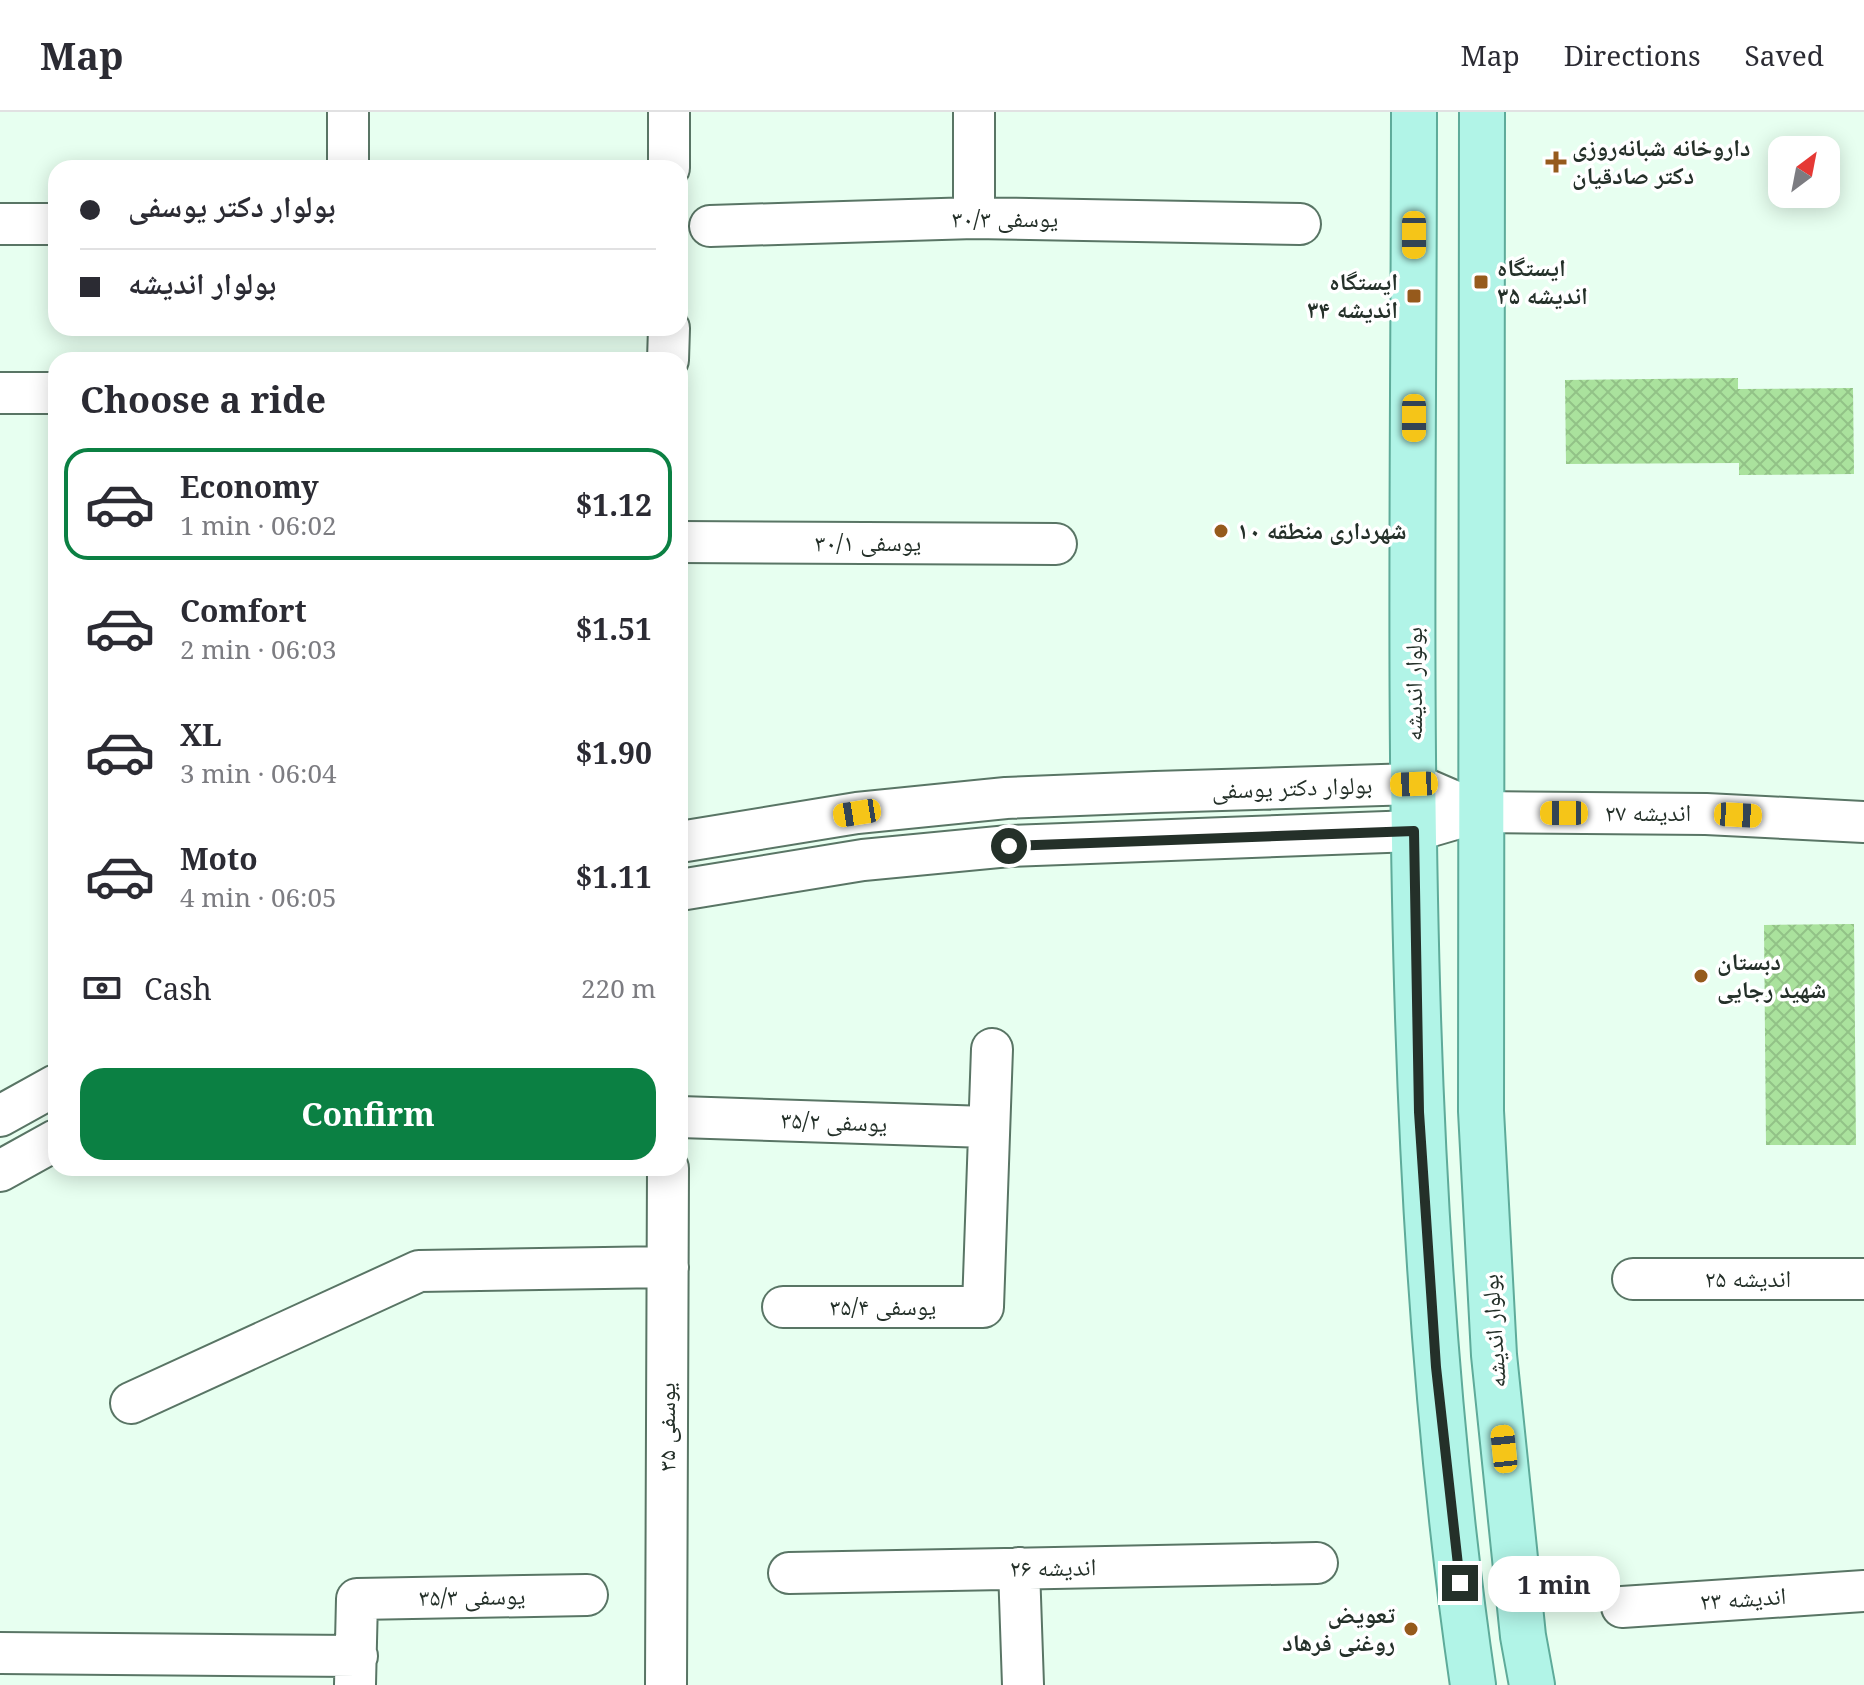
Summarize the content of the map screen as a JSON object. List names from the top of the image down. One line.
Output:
{"streets":{"main road":["بولوار اندیشه"],"street":["یوسفی ۳۰/۳","یوسفی ۳۰/۱","بولوار دکتر یوسفی","اندیشه ۲۷","یوسفی ۳۵/۲","اندیشه ۲۵","یوسفی ۳۵/۴","یوسفی ۳۵","اندیشه ۲۶","یوسفی ۳۵/۳","اندیشه ۲۳"]},"crossings":[["بولوار اندیشه","بولوار دکتر یوسفی"],["بولوار اندیشه","اندیشه ۲۷"],["بولوار دکتر یوسفی","اندیشه ۲۷"],["یوسفی ۳۵/۲","یوسفی ۳۵/۴"]],"places":{"health":["داروخانه شبانه‌روزی دکتر صادقیان"],"transit":["ایستگاه اندیشه ۳۵","ایستگاه اندیشه ۳۴"],"other":["شهرداری منطقه ۱۰","دبستان شهید رجایی","تعویض روغنی فرهاد"]},"north":"top right","page":{"header":"Map","nav":["Map","Directions","Saved"],"banner":["بولوار دکتر یوسفی","بولوار اندیشه"],"heading":"Choose a ride","list":[{"name":"Economy","note":"1 min · 06:02","value":"$1.12"},{"name":"Comfort","note":"2 min · 06:03","value":"$1.51"},{"name":"XL","note":"3 min · 06:04","value":"$1.90"},{"name":"Moto","note":"4 min · 06:05","value":"$1.11"}],"pay":["Cash","220 m"],"buttons":"Confirm","bubble":"1 min"}}
